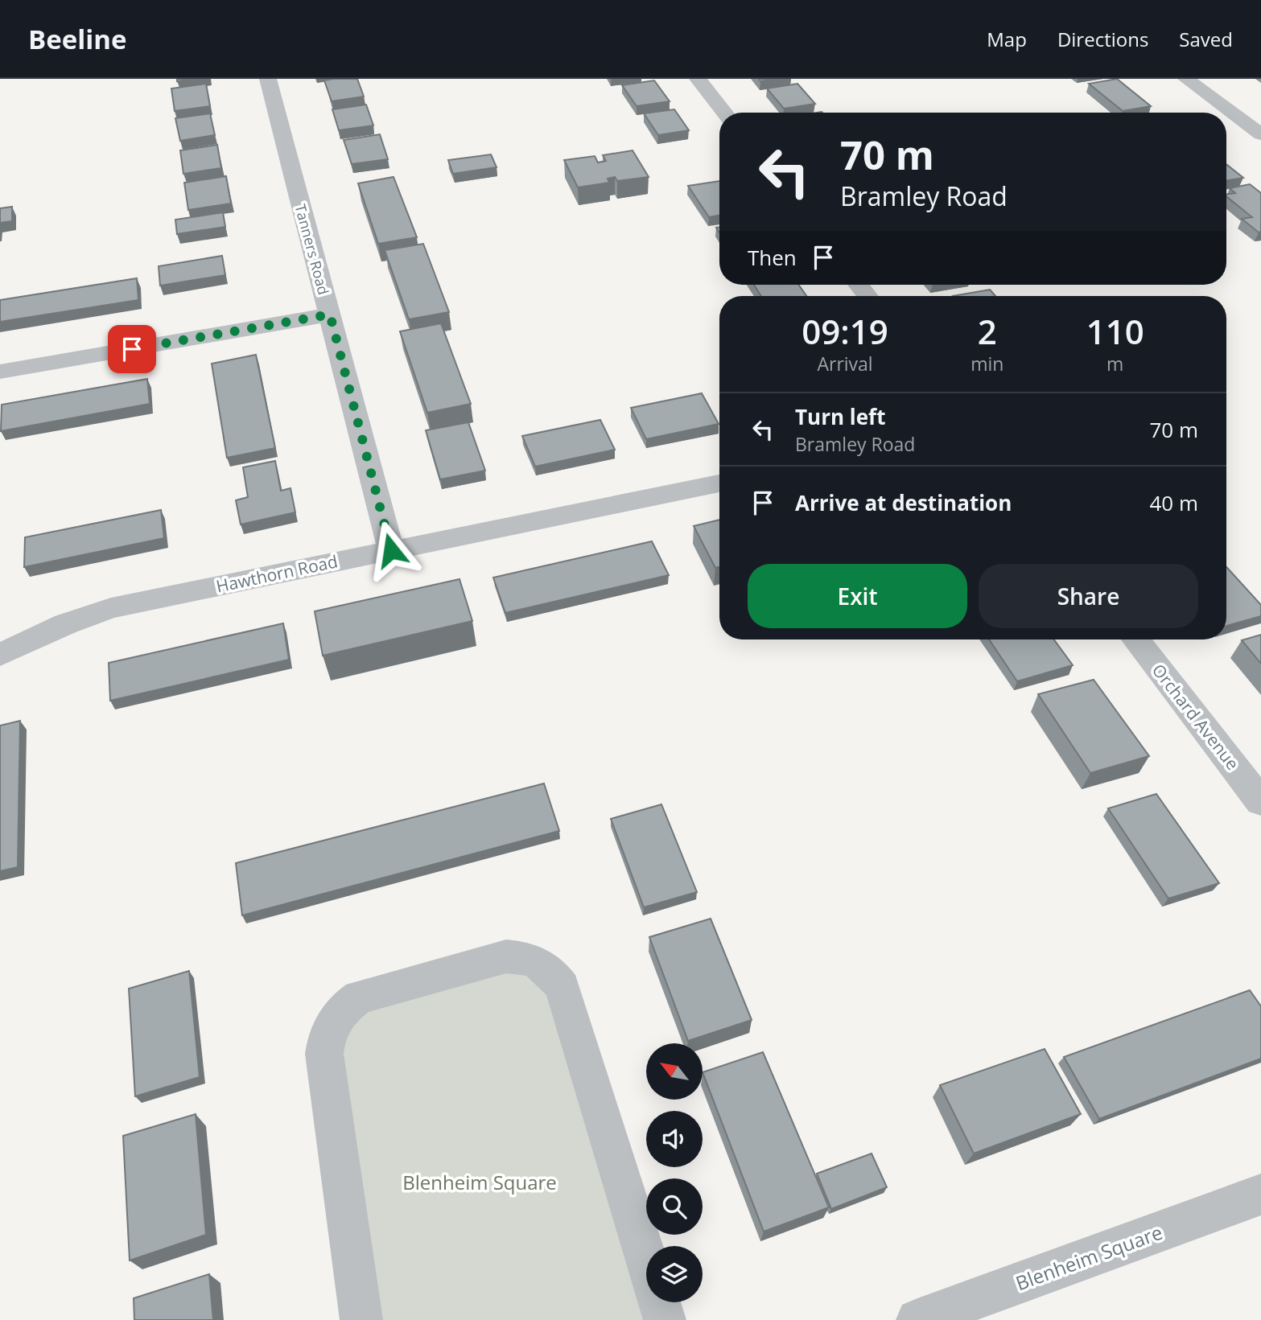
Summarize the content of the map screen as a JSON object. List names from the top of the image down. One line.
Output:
{"streets":{"street":["Tanners Road","Hawthorn Road","Orchard Avenue","Blenheim Square"]},"crossings":[["Tanners Road","Hawthorn Road"]],"parks":["Blenheim Square"],"north":"top left","page":{"header":"Beeline","nav":["Map","Directions","Saved"],"turn":["70 m","Bramley Road"],"then":"Then","eta":["09:19","Arrival","2","min","110","m"],"list":[{"name":"Turn left","note":"Bramley Road","value":"70 m"},{"name":"Arrive at destination","value":"40 m"}],"buttons":["Exit","Share"]}}
